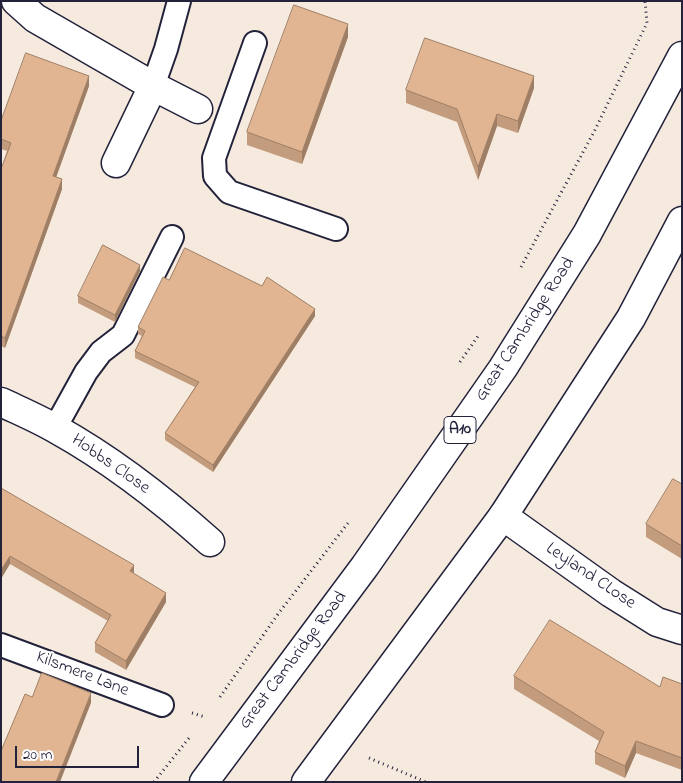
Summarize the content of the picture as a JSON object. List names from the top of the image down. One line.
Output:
{"streets":{"main road":["Great Cambridge Road","A10","Hobbs Close","Leyland CLose"],"lane":["Kilsmere Lane"]},"scale_bar":"20 m"}
